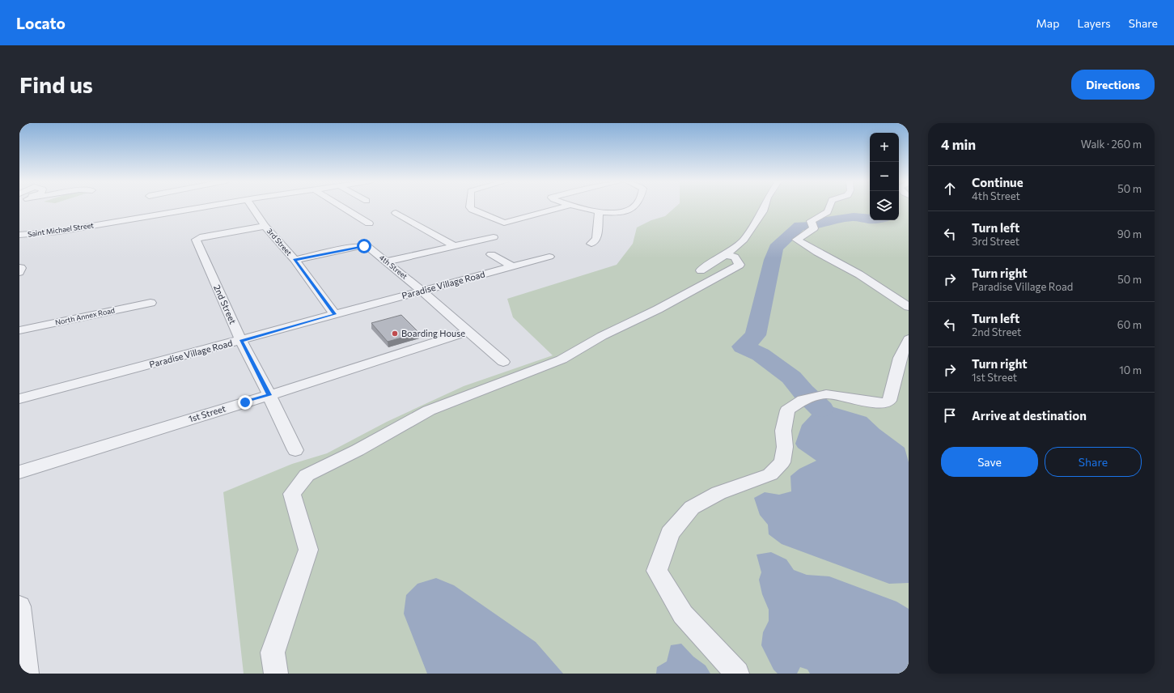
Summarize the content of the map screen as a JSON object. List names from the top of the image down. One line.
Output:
{"streets":{"street":["Saint Michael Street","3rd Street","4th Street","Paradise Village Road","2nd Street","North Annex Road","1st Street"]},"crossings":[["3rd Street","4th Street"],["3rd Street","Paradise Village Road"],["3rd Street","2nd Street"],["4th Street","Paradise Village Road"],["4th Street","1st Street"],["Paradise Village Road","2nd Street"],["2nd Street","1st Street"]],"places":["Boarding House"],"page":{"header":"Locato","nav":["Map","Layers","Share"],"buttons":["Directions",["Save","Share"]],"title":"Find us","heading":["4 min","Walk · 260 m"],"map_buttons":["+","−"],"list":[["Continue","4th Street","50 m"],["Turn left","3rd Street","90 m"],["Turn right","Paradise Village Road","50 m"],["Turn left","2nd Street","60 m"],["Turn right","1st Street","10 m"],"Arrive at destination"]}}
